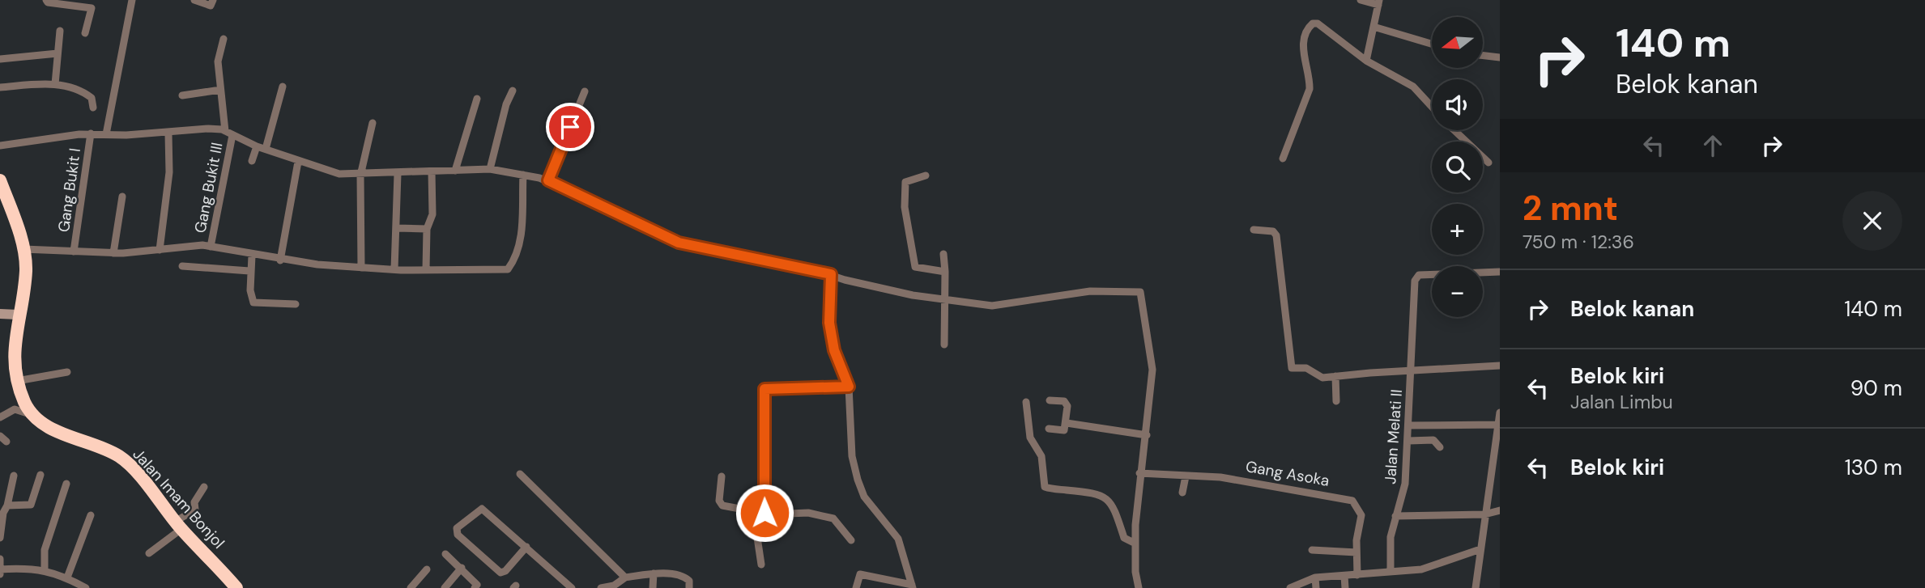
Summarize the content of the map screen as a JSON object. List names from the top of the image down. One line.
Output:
{"streets":{"highway":["Jalan Imam Bonjol"],"street":["Gang Bukit III","Gang Bukit I","Jalan Melati II","Gang Asoka"]},"north":"left","page":{"turn":["140 m","Belok kanan"],"map_buttons":["+","−"],"heading":["2 mnt","750 m · 12:36"],"list":[{"name":"Belok kanan","value":"140 m"},{"name":"Belok kiri","note":"Jalan Limbu","value":"90 m"},{"name":"Belok kiri","value":"130 m"}]}}
